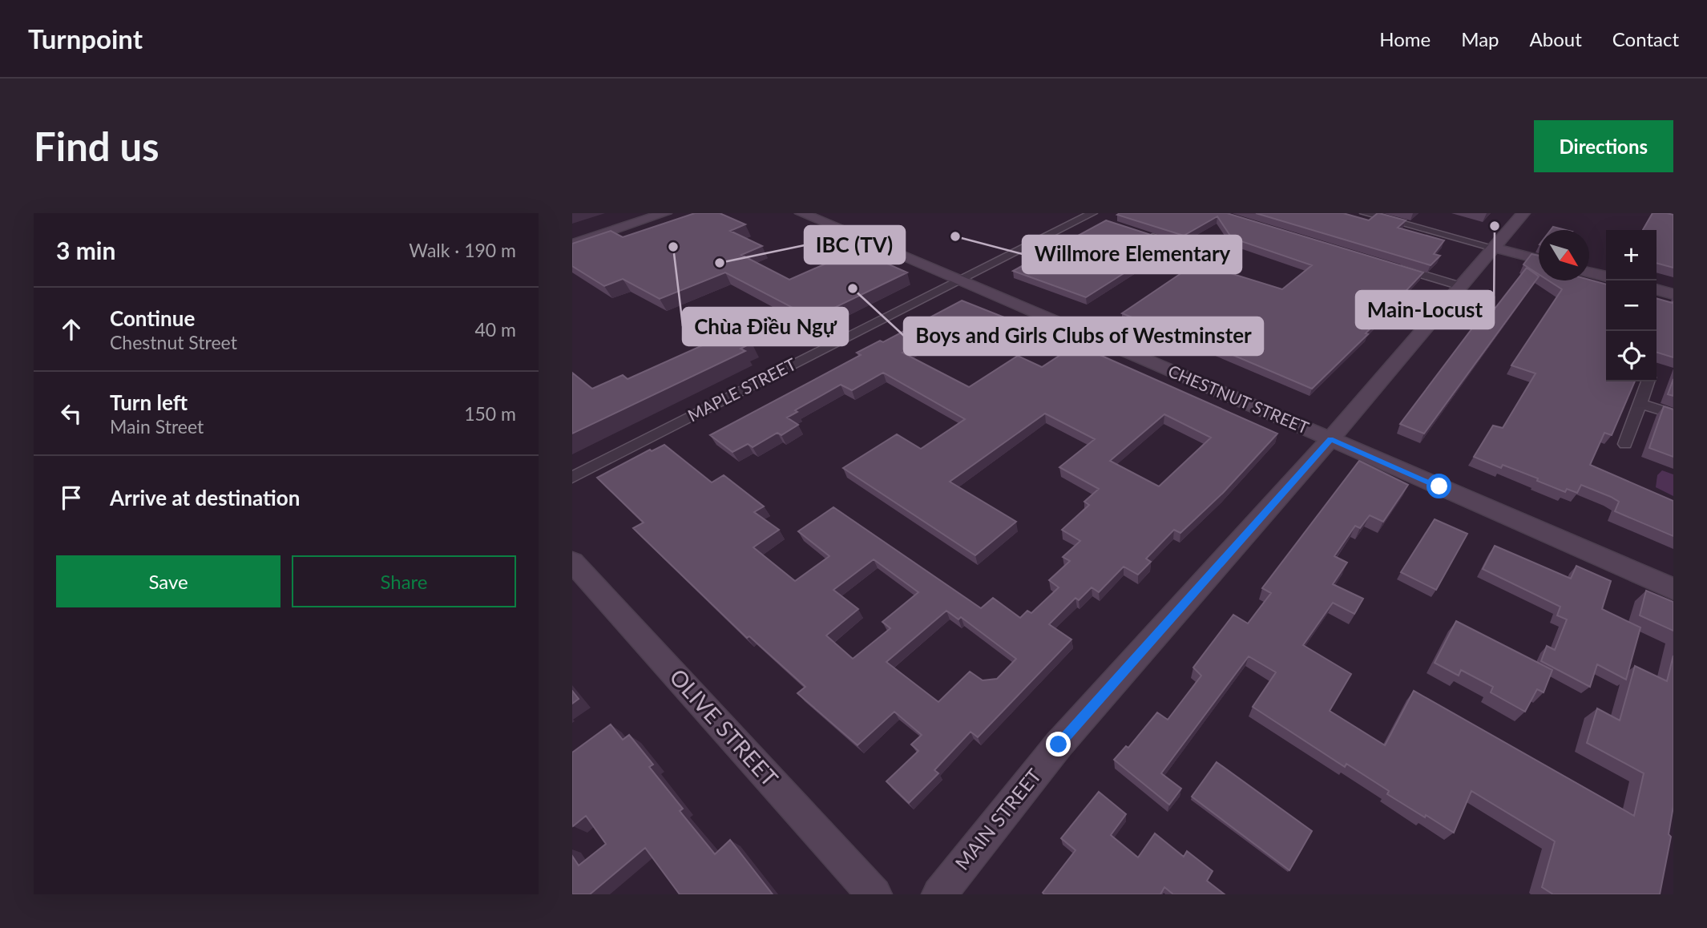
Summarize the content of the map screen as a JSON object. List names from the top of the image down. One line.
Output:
{"streets":{"street":["MAPLE STREET","CHESTNUT STREET","OLIVE STREET","MAIN STREET"]},"crossings":[["MAPLE STREET","CHESTNUT STREET"],["CHESTNUT STREET","MAIN STREET"]],"places":["Main-Locust","Willmore Elementary","Chùa Điều Ngự","IBC (TV)","Boys and Girls Clubs of Westminster"],"north":"bottom right","page":{"header":"Turnpoint","nav":["Home","Map","About","Contact"],"buttons":["Directions",["Save","Share"]],"title":"Find us","heading":["3 min","Walk · 190 m"],"map_buttons":["+","−"],"list":[["Continue","Chestnut Street","40 m"],["Turn left","Main Street","150 m"],"Arrive at destination"]}}
